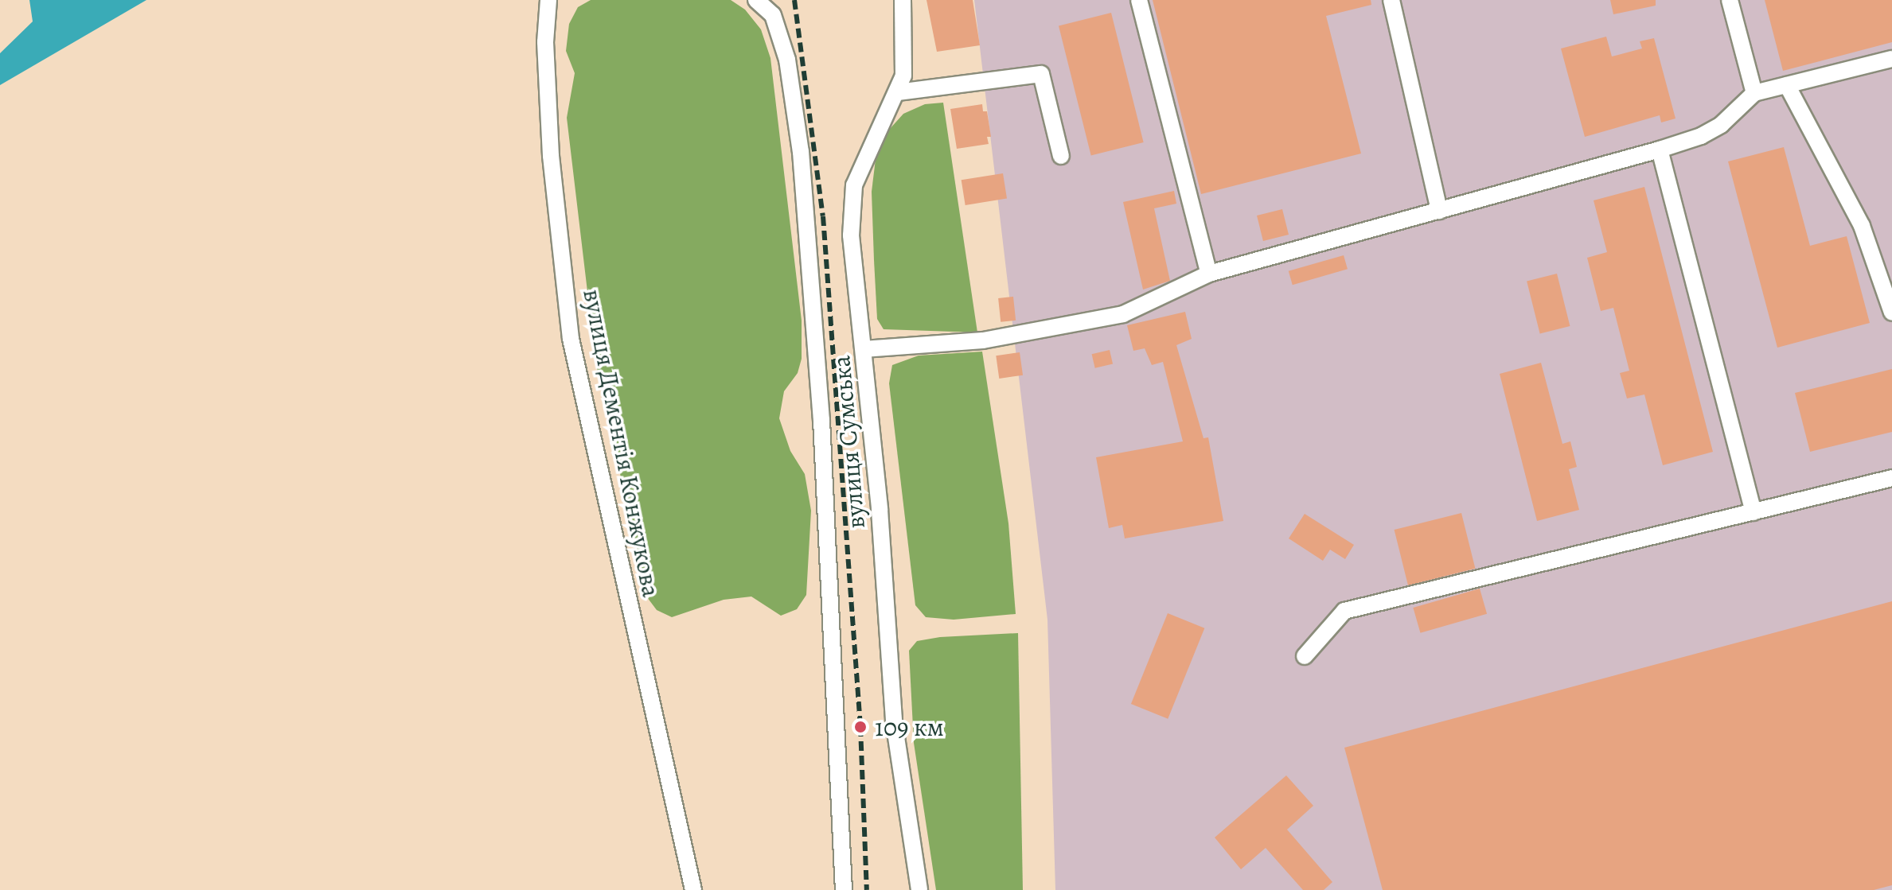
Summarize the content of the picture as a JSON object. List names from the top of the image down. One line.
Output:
{"streets":{"street":["вулиця Сумська","вулиця Дементія Конжукова"]},"places":["109 км"]}
